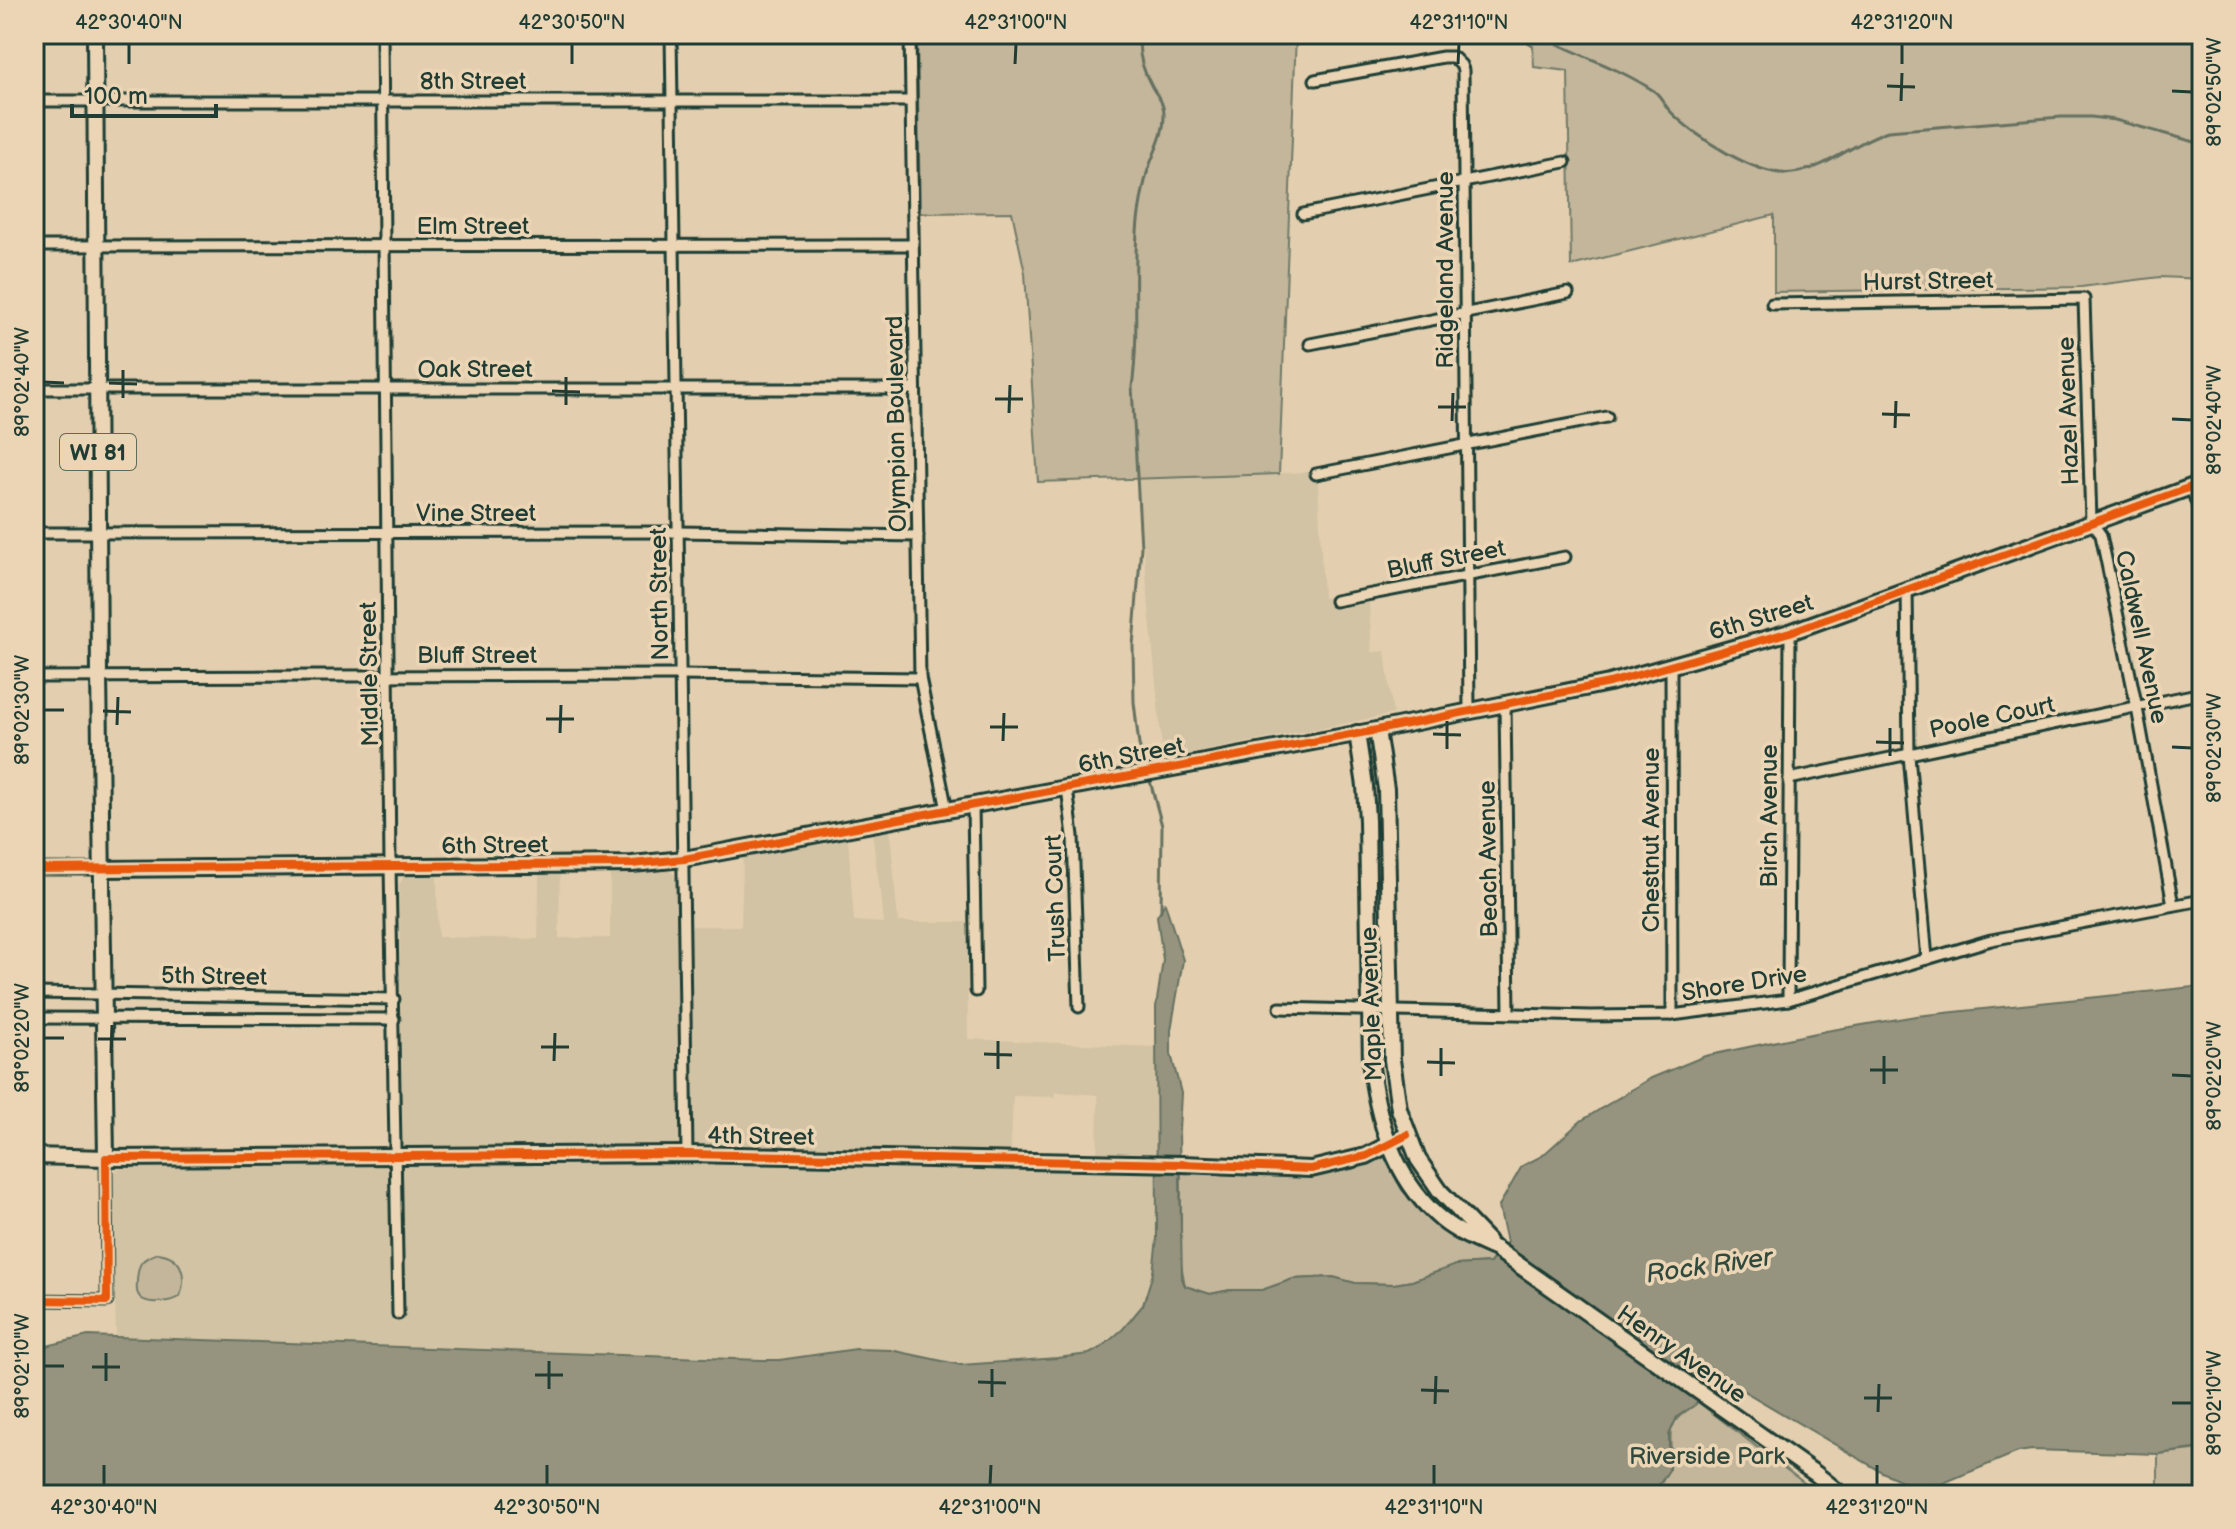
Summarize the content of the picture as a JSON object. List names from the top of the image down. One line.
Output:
{"streets":{"street":["8th Street","Elm Street","Ridgeland Avenue","Hurst Street","Oak Street","Hazel Avenue","Olympian Boulevard","WI 81","Vine Street","Bluff Street","North Street","6th Street","Caldwell Avenue","Middle Street","Poole Court","Birch Avenue","Chestnut Avenue","Beach Avenue","Trush Court","5th Street","Shore Drive","Maple Avenue","4th Street","Henry Avenue"]},"crossings":[["8th Street","Olympian Boulevard"],["8th Street","WI 81"],["8th Street","North Street"],["8th Street","Middle Street"],["Elm Street","Olympian Boulevard"],["Elm Street","WI 81"],["Elm Street","North Street"],["Elm Street","Middle Street"],["Ridgeland Avenue","Bluff Street"],["Ridgeland Avenue","6th Street"],["Hurst Street","Hazel Avenue"],["Oak Street","Olympian Boulevard"],["Oak Street","WI 81"],["Oak Street","North Street"],["Oak Street","Middle Street"],["Hazel Avenue","6th Street"],["Hazel Avenue","Caldwell Avenue"],["Olympian Boulevard","Vine Street"],["Olympian Boulevard","Bluff Street"],["Olympian Boulevard","6th Street"],["WI 81","Vine Street"],["WI 81","Bluff Street"],["WI 81","6th Street"],["WI 81","5th Street"],["WI 81","4th Street"],["Vine Street","North Street"],["Vine Street","Middle Street"],["Bluff Street","North Street"],["Bluff Street","Middle Street"],["North Street","6th Street"],["North Street","4th Street"],["6th Street","Caldwell Avenue"],["6th Street","Middle Street"],["6th Street","Birch Avenue"],["6th Street","Chestnut Avenue"],["6th Street","Beach Avenue"],["6th Street","Trush Court"],["6th Street","Maple Avenue"],["Caldwell Avenue","Poole Court"],["Caldwell Avenue","Shore Drive"],["Middle Street","5th Street"],["Middle Street","4th Street"],["Poole Court","Birch Avenue"],["Birch Avenue","Shore Drive"],["Chestnut Avenue","Shore Drive"],["Beach Avenue","Shore Drive"],["Shore Drive","Maple Avenue"],["Maple Avenue","4th Street"],["Maple Avenue","Henry Avenue"]],"water":["Rock River"],"parks":["Riverside Park"],"scale_bar":"100 m","coordinates":["42°30'40\"N","42°30'50\"N","42°31'00\"N","42°31'10\"N","42°31'20\"N","89°02'50\"W","89°02'40\"W","89°02'30\"W","89°02'20\"W","89°02'10\"W"]}
